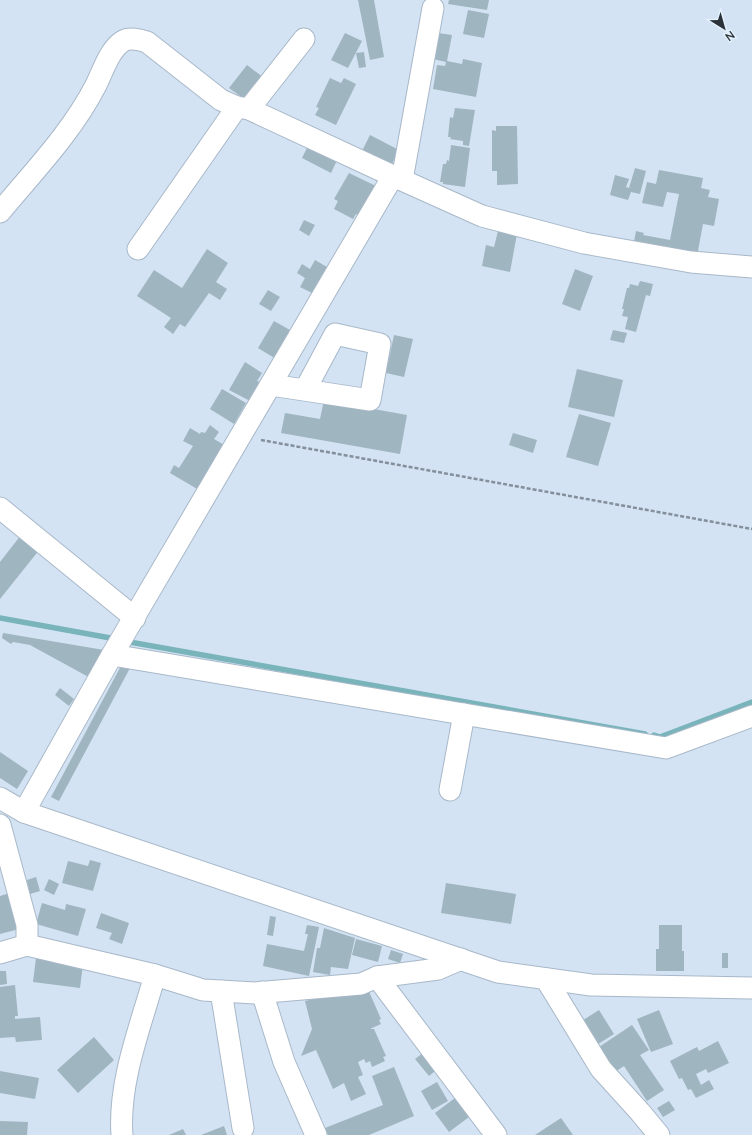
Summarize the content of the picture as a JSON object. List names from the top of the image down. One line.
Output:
{"north":"bottom right"}
